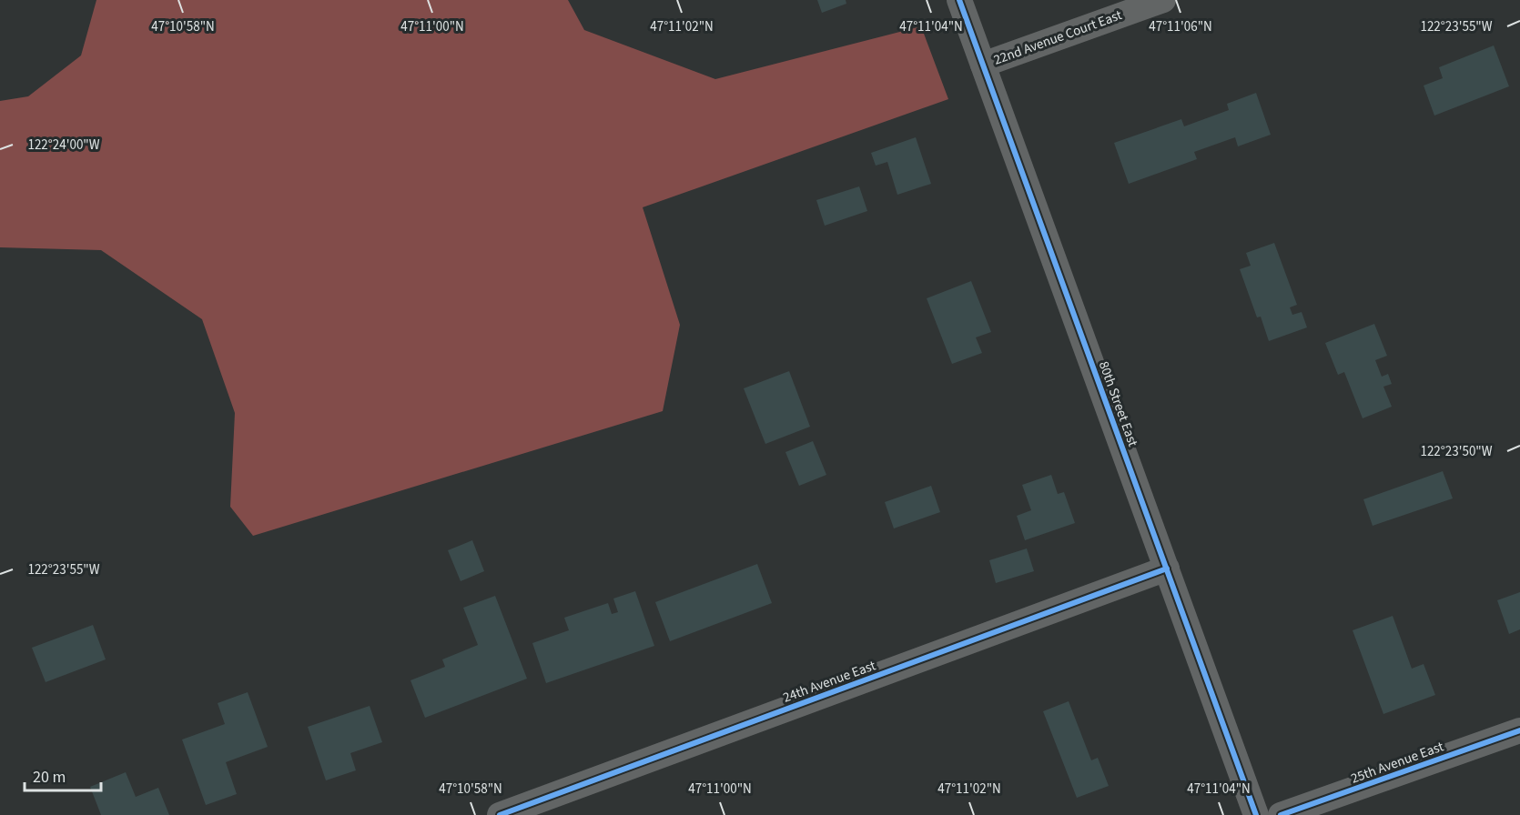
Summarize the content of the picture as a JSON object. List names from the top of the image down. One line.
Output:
{"streets":{"street":["22nd Avenue Court East","80th Street East","24th Avenue East","25th Avenue East"]},"crossings":[["22nd Avenue Court East","80th Street East"],["80th Street East","24th Avenue East"]],"scale_bar":"20 m","coordinates":["122°23'55\"W","47°10'58\"N","47°11'00\"N","47°11'02\"N","47°11'04\"N","47°11'06\"N","122°24'00\"W","122°23'50\"W"]}
